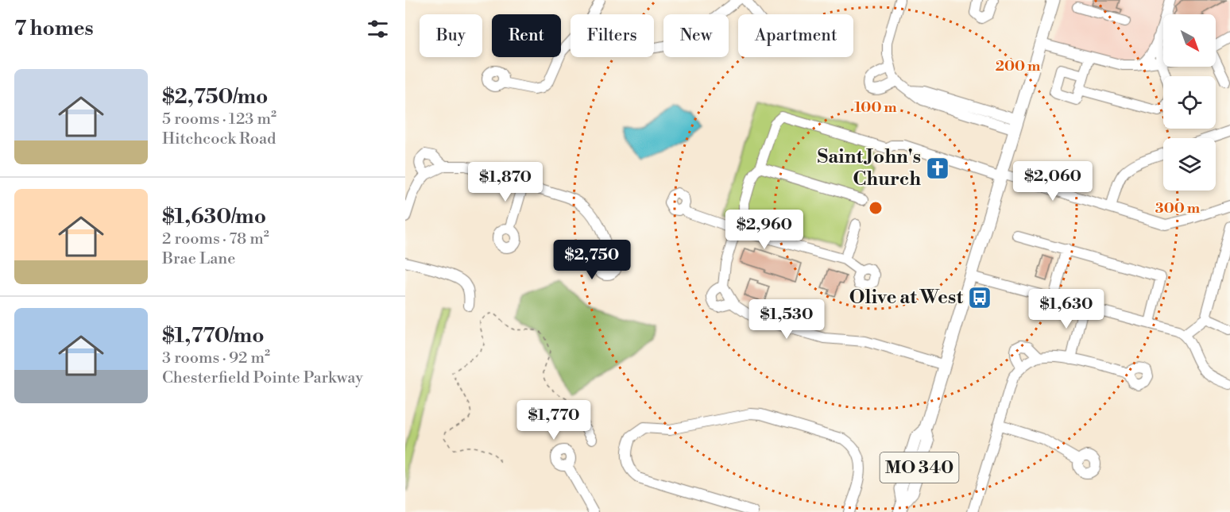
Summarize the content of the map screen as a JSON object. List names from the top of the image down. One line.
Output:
{"streets":{"main road":["MO 340"]},"places":{"church":["Saint John's Church"],"bus stop":["Olive at West"]},"north":"bottom right","page":{"heading":"7 homes","chip":["Buy","Rent","Filters","New","Apartment"],"list":[{"name":"$2,750/mo","note":"5 rooms · 123 m² · Hitchcock Road"},{"name":"$1,630/mo","note":"2 rooms · 78 m² · Brae Lane"},{"name":"$1,770/mo","note":"3 rooms · 92 m² · Chesterfield Pointe Parkway"}],"price":["$2,060","$1,870","$2,960","$2,750","$1,630","$1,530","$1,770"]},"rings":["200 m","100 m","300 m"]}
